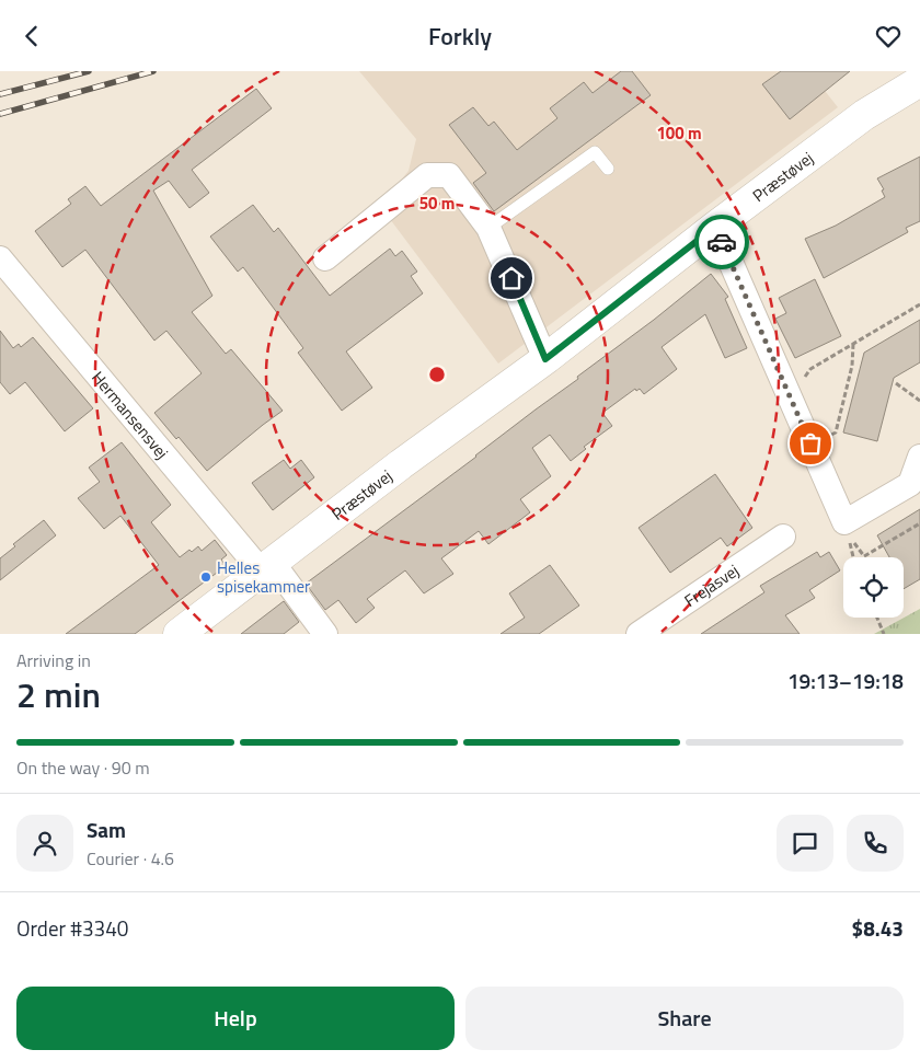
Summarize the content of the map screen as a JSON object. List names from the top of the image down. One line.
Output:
{"streets":{"street":["Præstøvej","Hermansensvej","Frejasvej"]},"crossings":[["Præstøvej","Hermansensvej"]],"places":["Helles spisekammer"],"page":{"header":"Forkly","heading":["2 min","Arriving in","19:13–19:18"],"panel":["Sam","Courier · 4.6","Order #3340","$8.43"],"bar":"On the way · 90 m","buttons":["Help","Share"]},"rings":["100 m","50 m"]}
